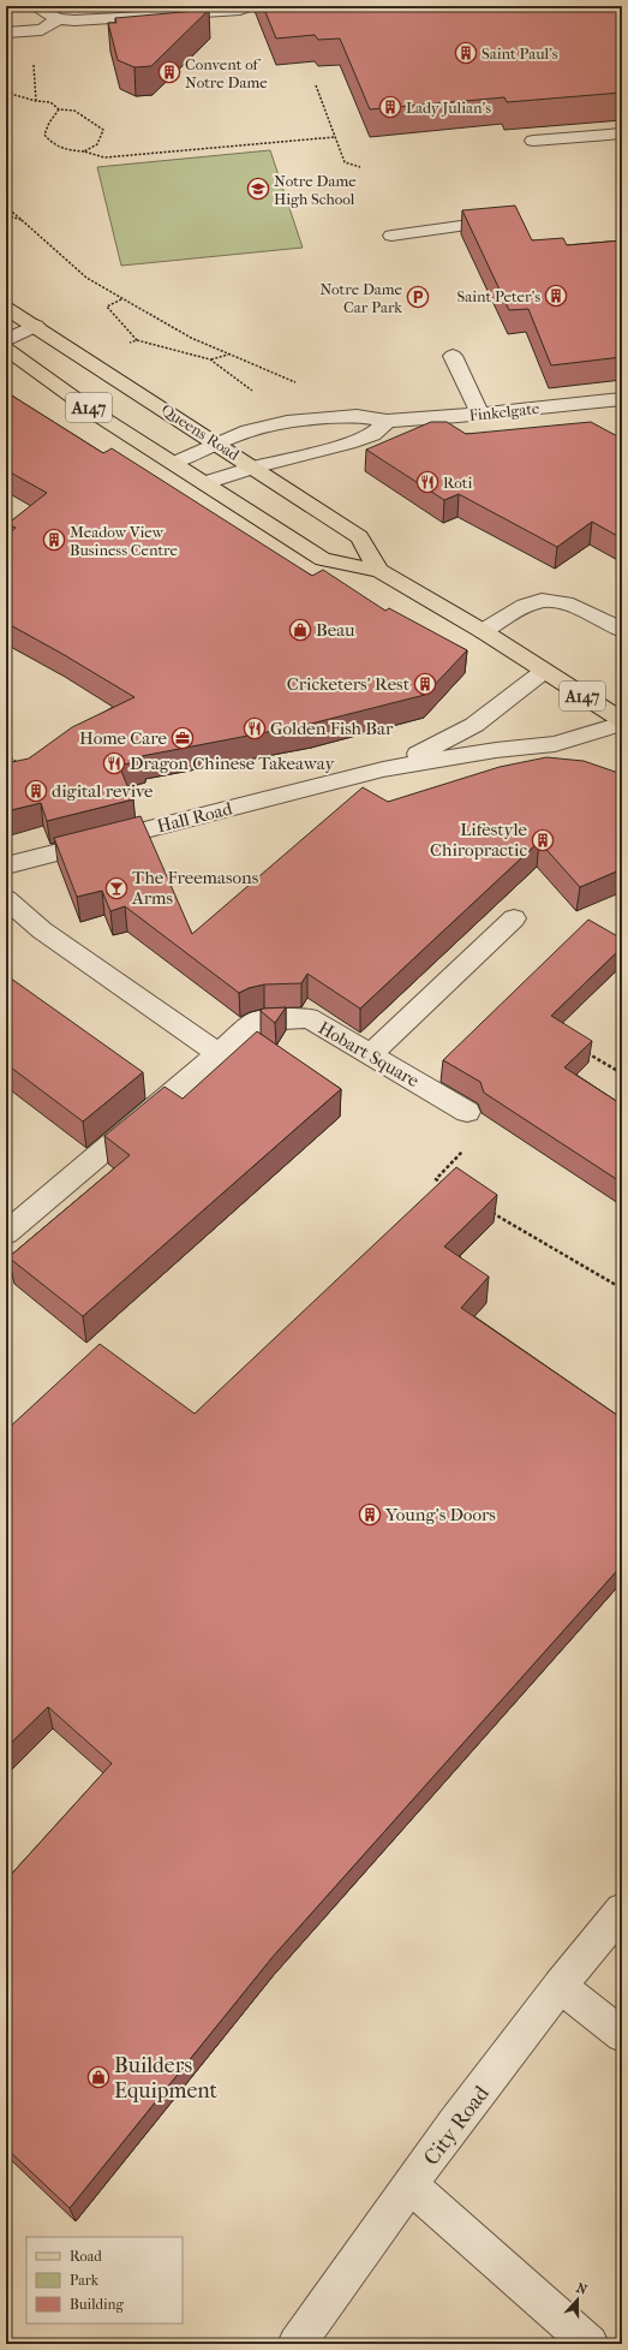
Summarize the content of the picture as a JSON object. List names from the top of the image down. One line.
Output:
{"streets":{"main road":["A147","Queens Road"],"street":["Finkelgate","Hall Road","Hobart Square","City Road"]},"crossings":[["Finkelgate","Queens Road"],["Queens Road","Hall Road"]],"places":{"building":["Saint Paul's","Convent of Notre Dame","Lady Julian's","Saint Peter's","Meadow View Business Centre","Cricketers' Rest","digital revive","Lifestyle Chiropractic","Young's Doors"],"school or university":["Notre Dame High School"],"parking":["Notre Dame Car Park"],"restaurant":["Roti","Golden Fish Bar","Dragon Chinese Takeaway"],"shop":["Beau","Builders Equipment"],"office":["Home Care"],"bar":["The Freemasons Arms"]},"legend":["Road","Park","Building"],"north":"top"}
